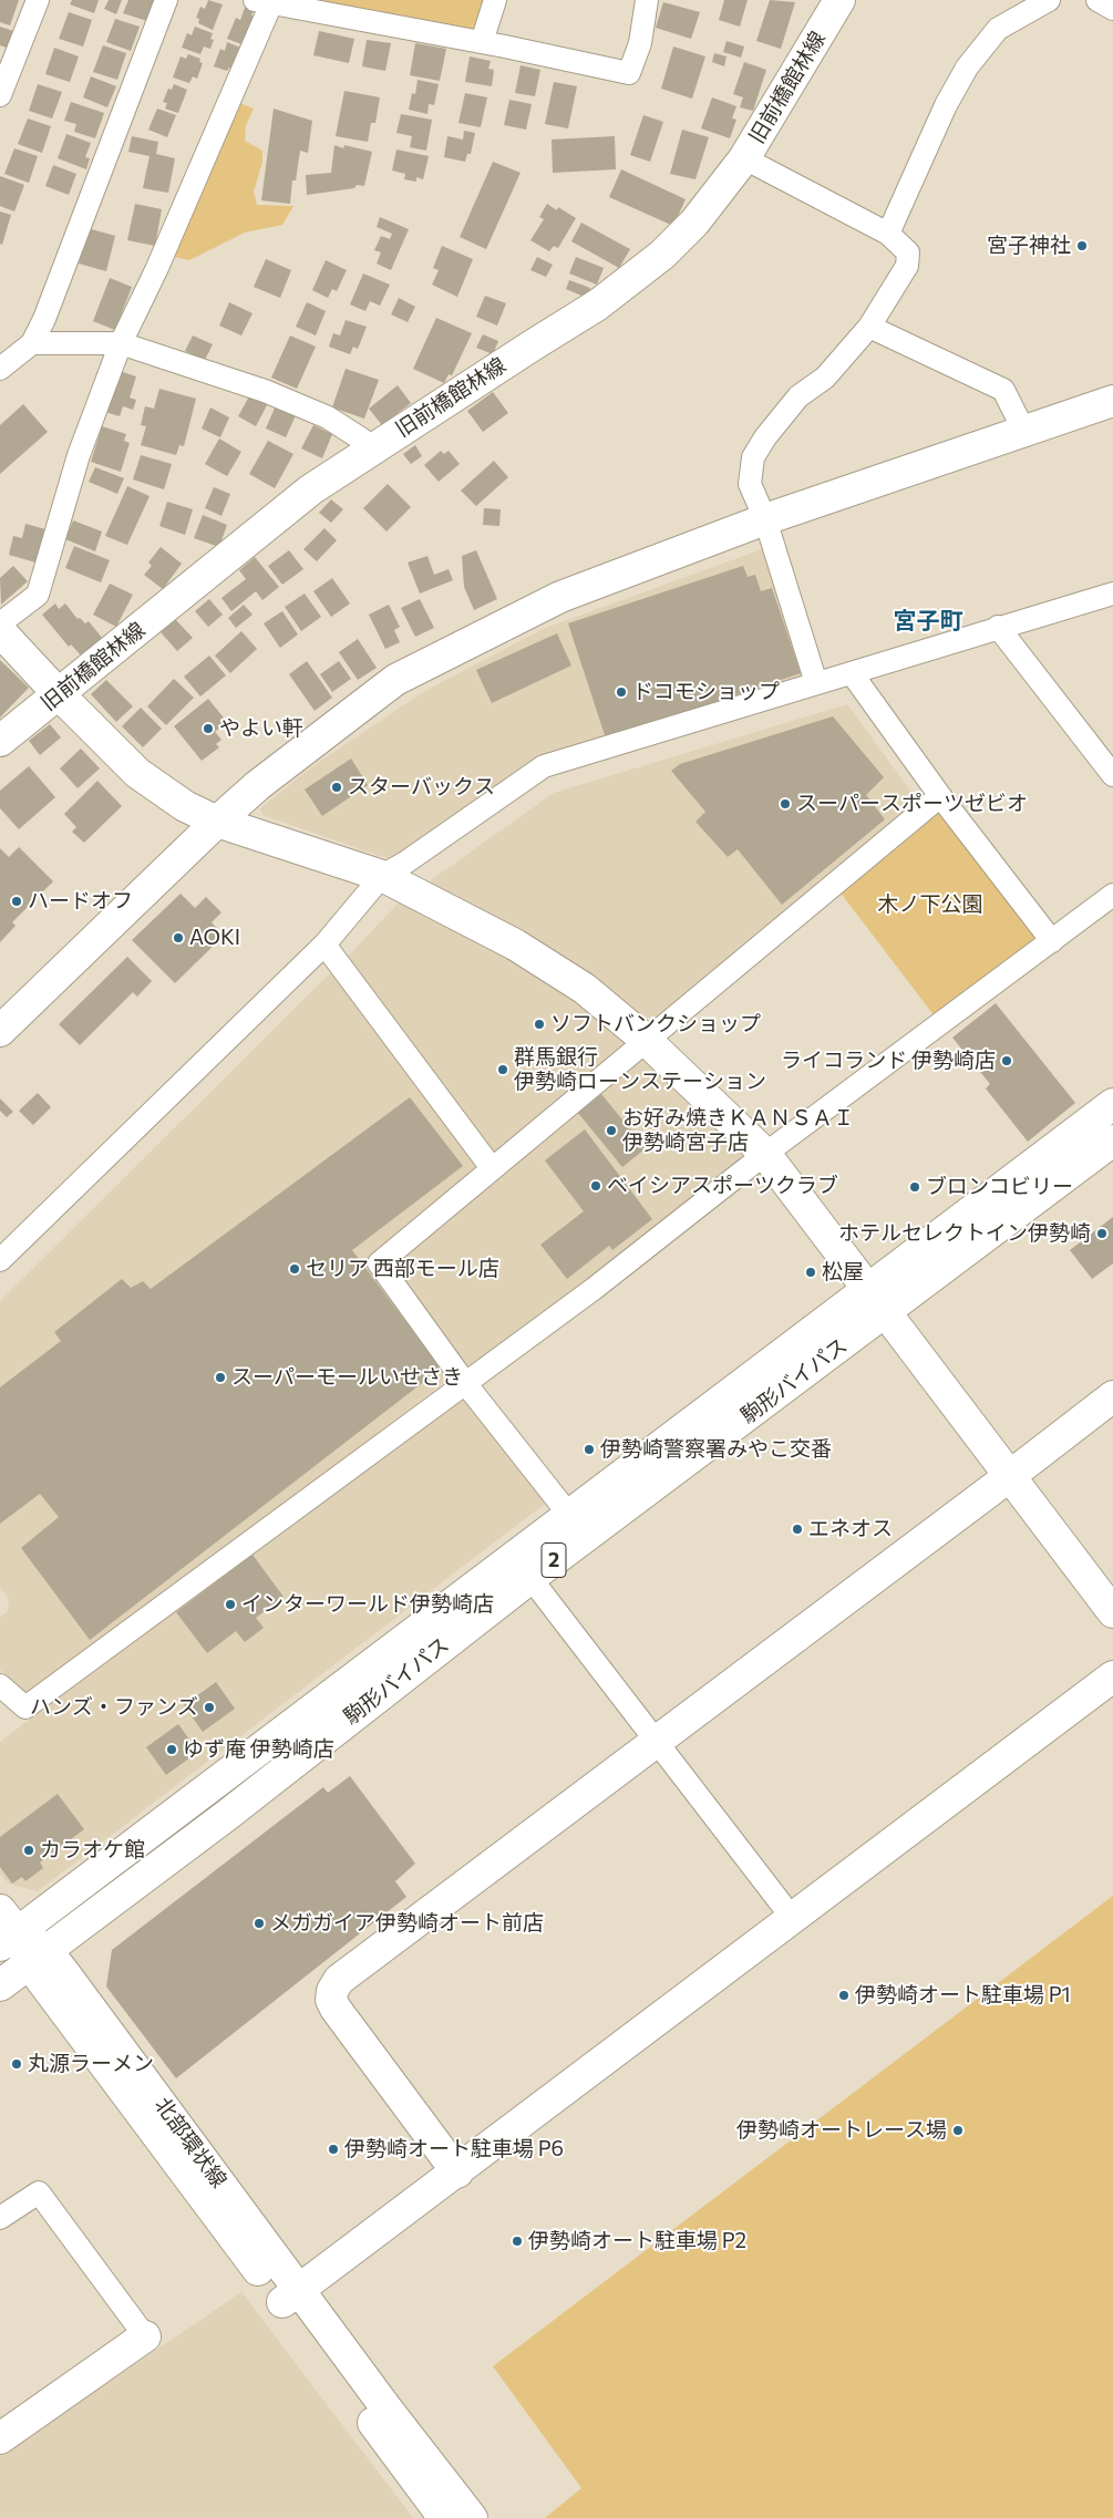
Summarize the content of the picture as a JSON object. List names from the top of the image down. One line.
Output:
{"streets":{"street":["旧前橋館林線","駒形バイパス","2","北部環状線"]},"crossings":[["駒形バイパス","北部環状線"]],"districts":["宮子町"],"parks":["木ノ下公園"],"places":["宮子神社","ドコモショップ","やよい軒","スターバックス","スーパースポーツゼビオ","ハードオフ","AOKI","ソフトバンクショップ","ライコランド 伊勢崎店","群馬銀行 伊勢崎ローンステーション","お好み焼きＫＡＮＳＡＩ 伊勢崎宮子店","ベイシアスポーツクラブ","ブロンコビリー","ホテルセレクトイン伊勢崎","セリア 西部モール店","松屋","スーパーモールいせさき","伊勢崎警察署みやこ交番","エネオス","インターワールド伊勢崎店","ハンズ・ファンズ","ゆず庵 伊勢崎店","カラオケ館","メガガイア伊勢崎オート前店","伊勢崎オート駐車場 P1","丸源ラーメン","伊勢崎オートレース場","伊勢崎オート駐車場 P6","伊勢崎オート駐車場 P2"]}
